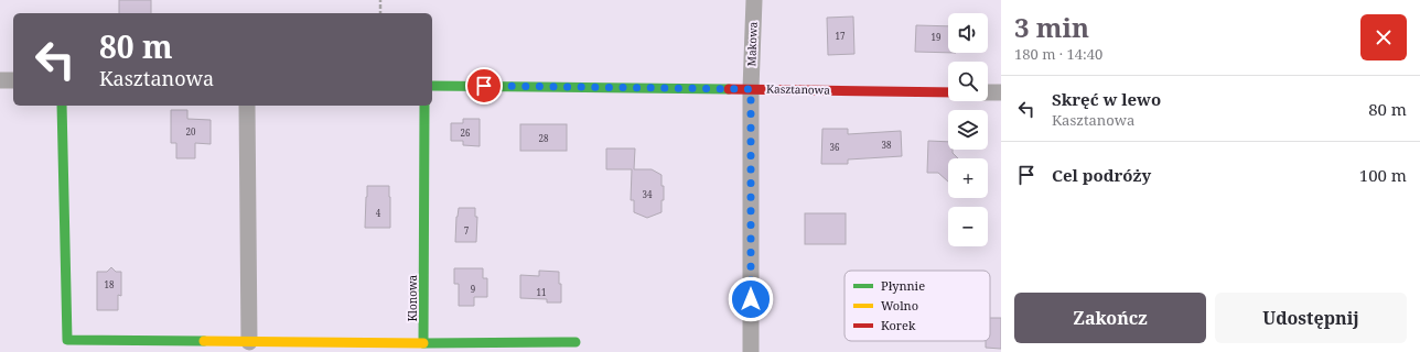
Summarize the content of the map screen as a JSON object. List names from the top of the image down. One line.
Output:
{"streets":{"street":["Makowa","Kasztanowa","Klonowa"]},"crossings":[["Makowa","Kasztanowa"]],"house_numbers":["17","19","20","26","28","38","36","34","4","7","18","9","11"],"legend":["Płynnie","Wolno","Korek"],"page":{"heading":["3 min","180 m · 14:40"],"map_buttons":["+","−"],"turn":["80 m","Kasztanowa"],"list":[{"name":"Skręć w lewo","note":"Kasztanowa","value":"80 m"},{"name":"Cel podróży","value":"100 m"}],"buttons":["Zakończ","Udostępnij"]}}
